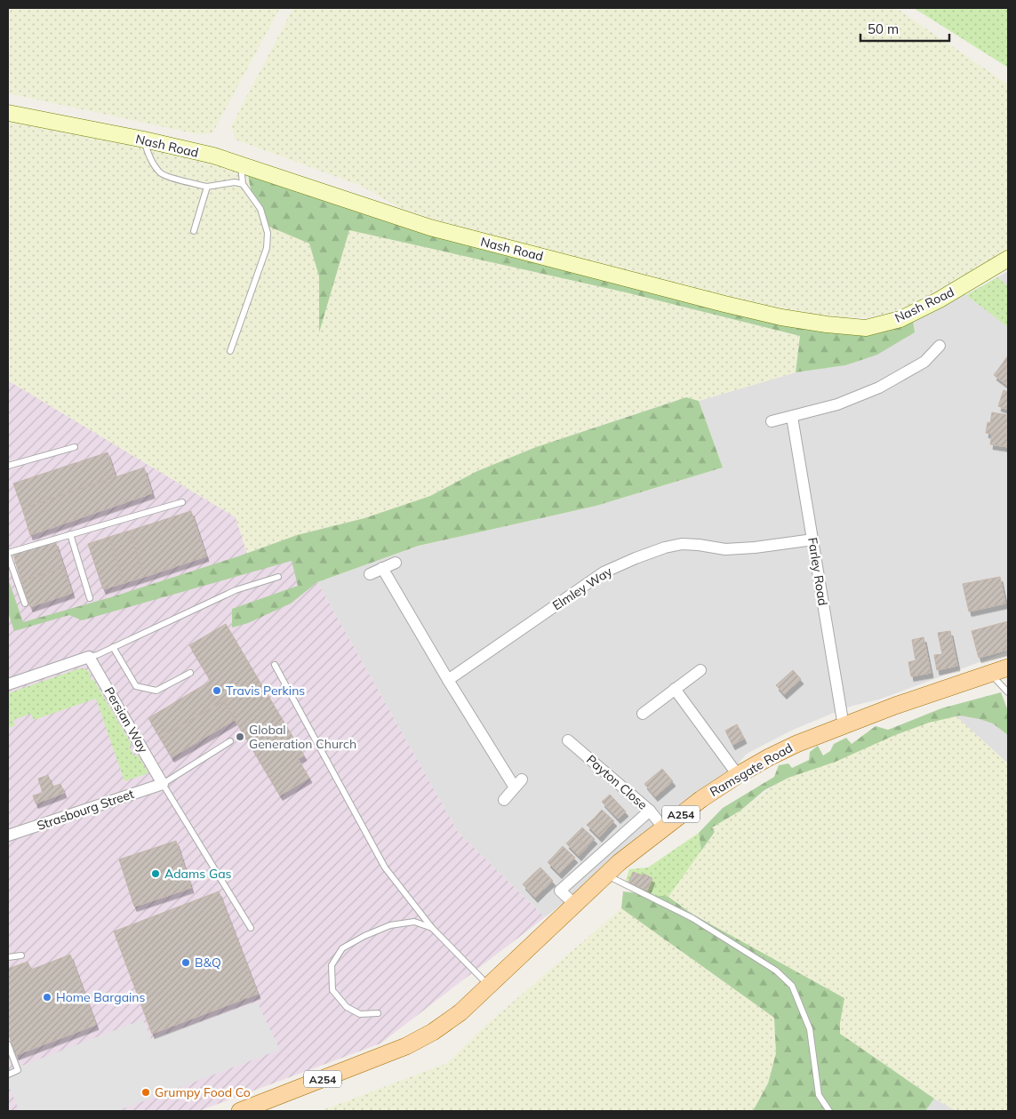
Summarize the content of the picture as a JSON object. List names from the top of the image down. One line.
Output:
{"streets":{"main road":["Ramsgate Road","A254"],"street":["Nash Road","Farley Road","Elmley Way","Persian Way","Payton Close","Strasbourg Street"]},"crossings":[["Farley Road","Elmley Way"],["Farley Road","Ramsgate Road"],["Persian Way","Strasbourg Street"],["Ramsgate Road","Payton Close"]],"places":["Travis Perkins","Global Generation Church","Adams Gas","B&Q","Home Bargains","Grumpy Food Co"],"scale_bar":"50 m"}
